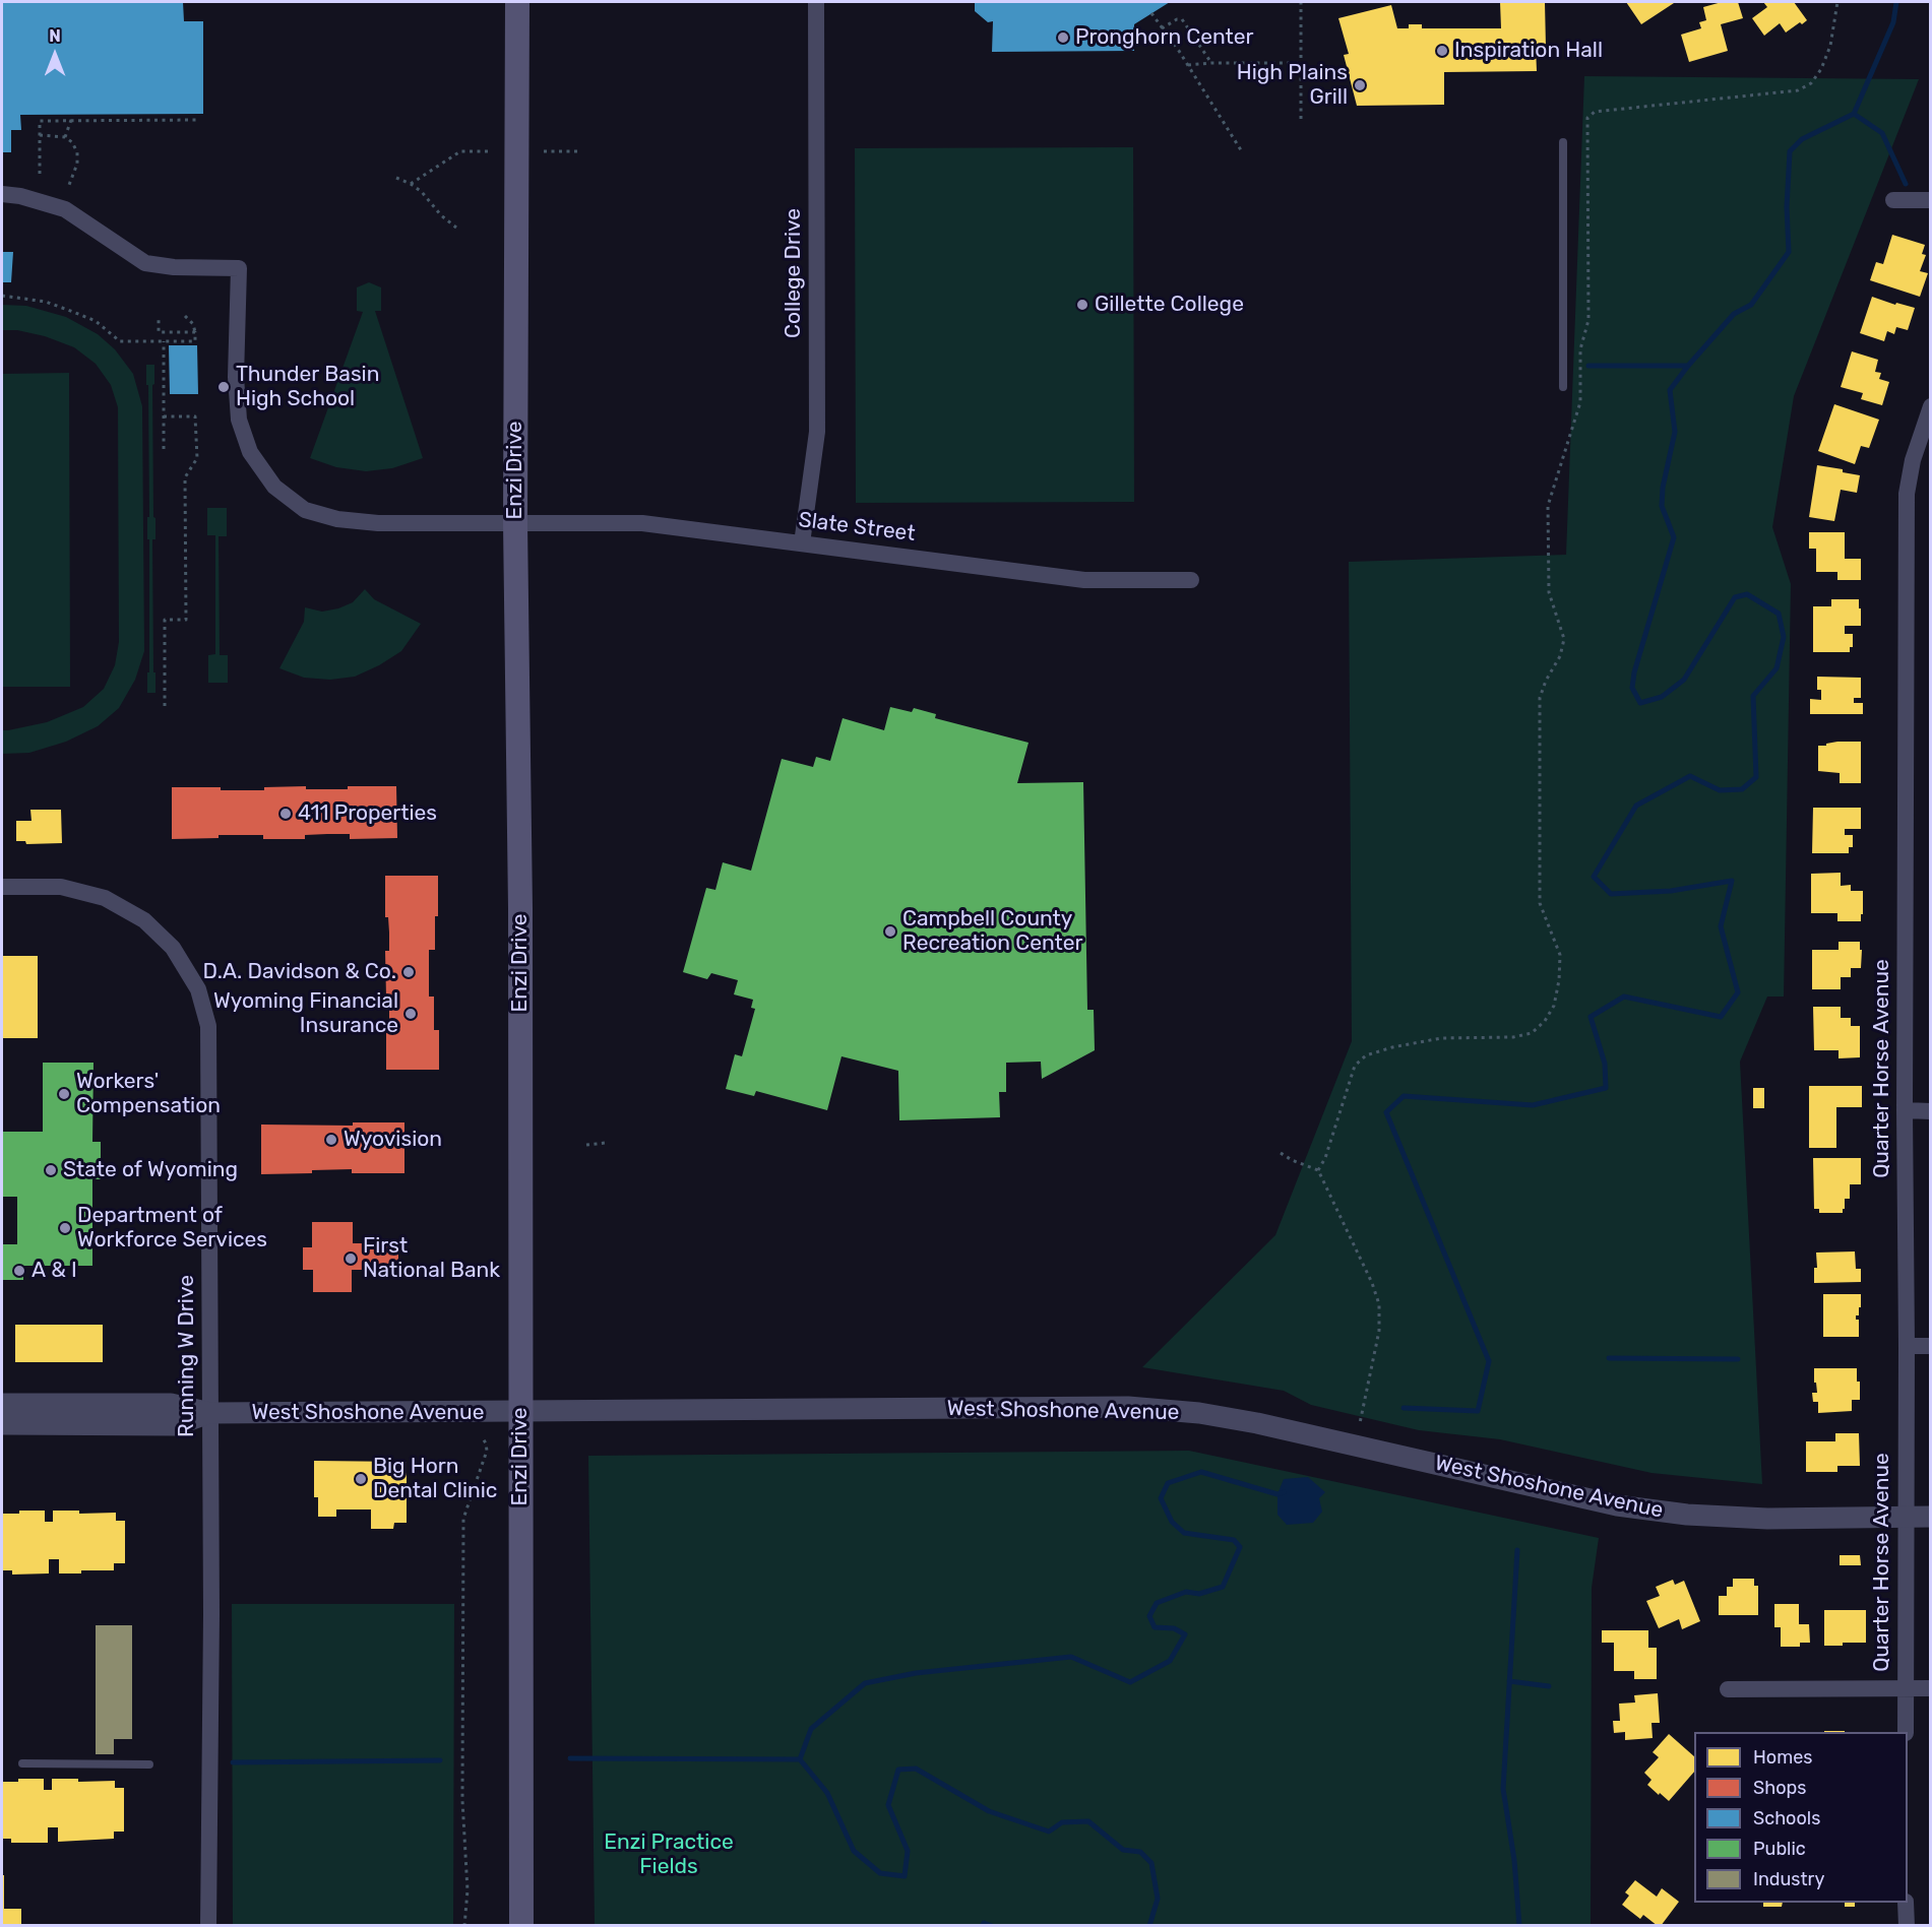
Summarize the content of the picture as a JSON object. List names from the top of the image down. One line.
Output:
{"streets":{"main road":["Enzi Drive"],"street":["College Drive","Slate Street","Quarter Horse Avenue","Running W Drive","West Shoshone Avenue"]},"crossings":[["College Drive","Slate Street"],["Enzi Drive","Slate Street"],["Enzi Drive","West Shoshone Avenue"],["Quarter Horse Avenue","West Shoshone Avenue"],["Running W Drive","West Shoshone Avenue"]],"parks":["Enzi Practice Fields"],"places":["Pronghorn Center","Inspiration Hall","High Plains Grill","Gillette College","Thunder Basin High School","411 Properties","Campbell County Recreation Center","D.A. Davidson & Co.","Wyoming Financial Insurance","Workers' Compensation","Wyovision","State of Wyoming","Department of Workforce Services","First National Bank","A & I","Big Horn Dental Clinic"],"legend":["Homes","Shops","Schools","Public","Industry"],"north":"top"}
